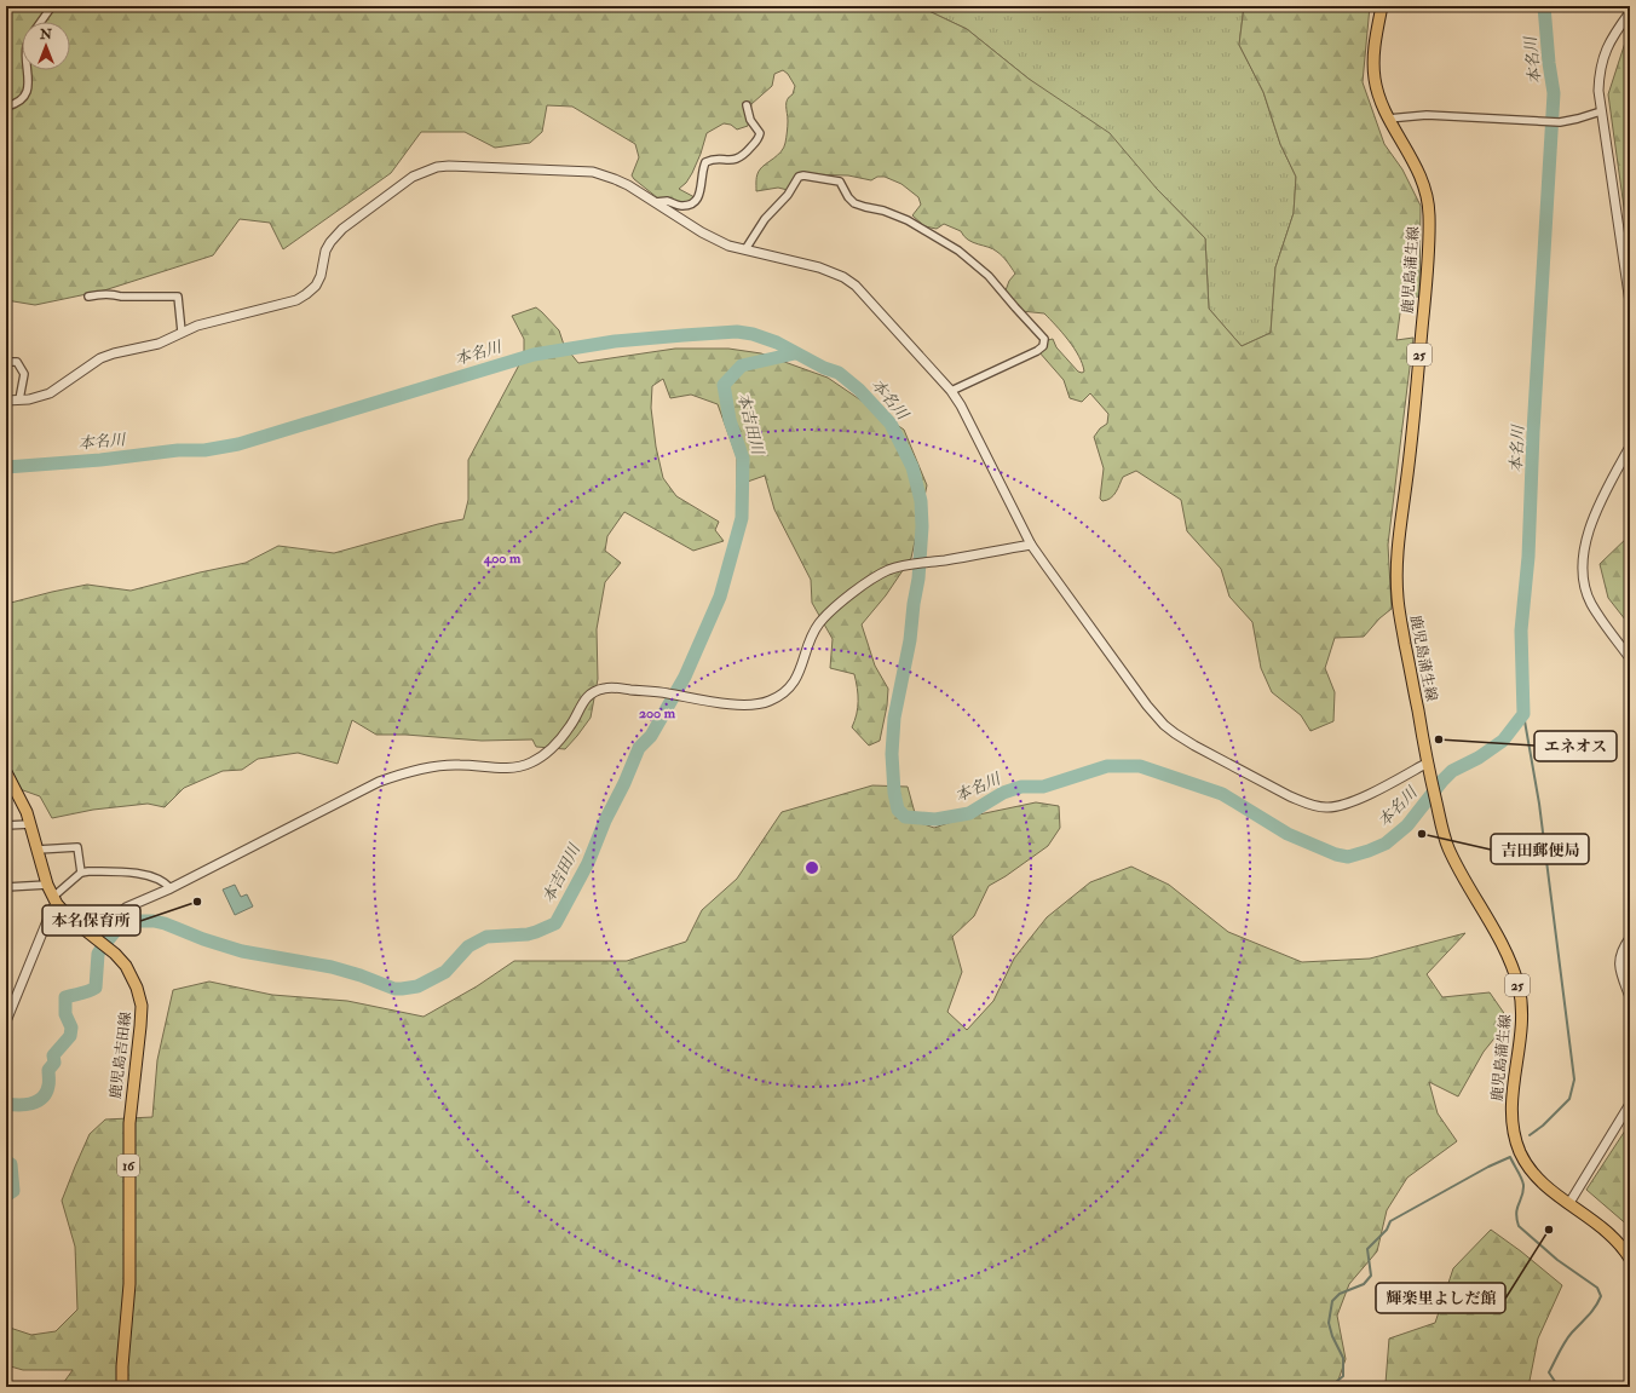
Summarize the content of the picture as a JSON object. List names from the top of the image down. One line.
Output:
{"streets":{"main road":["鹿児島蒲生線","25","鹿児島吉田線","16"]},"water":["本名川","本吉田川"],"places":["エネオス","吉田郵便局","本名保育所","輝楽里よしだ館"],"north":"top","rings":["400 m","200 m"]}
